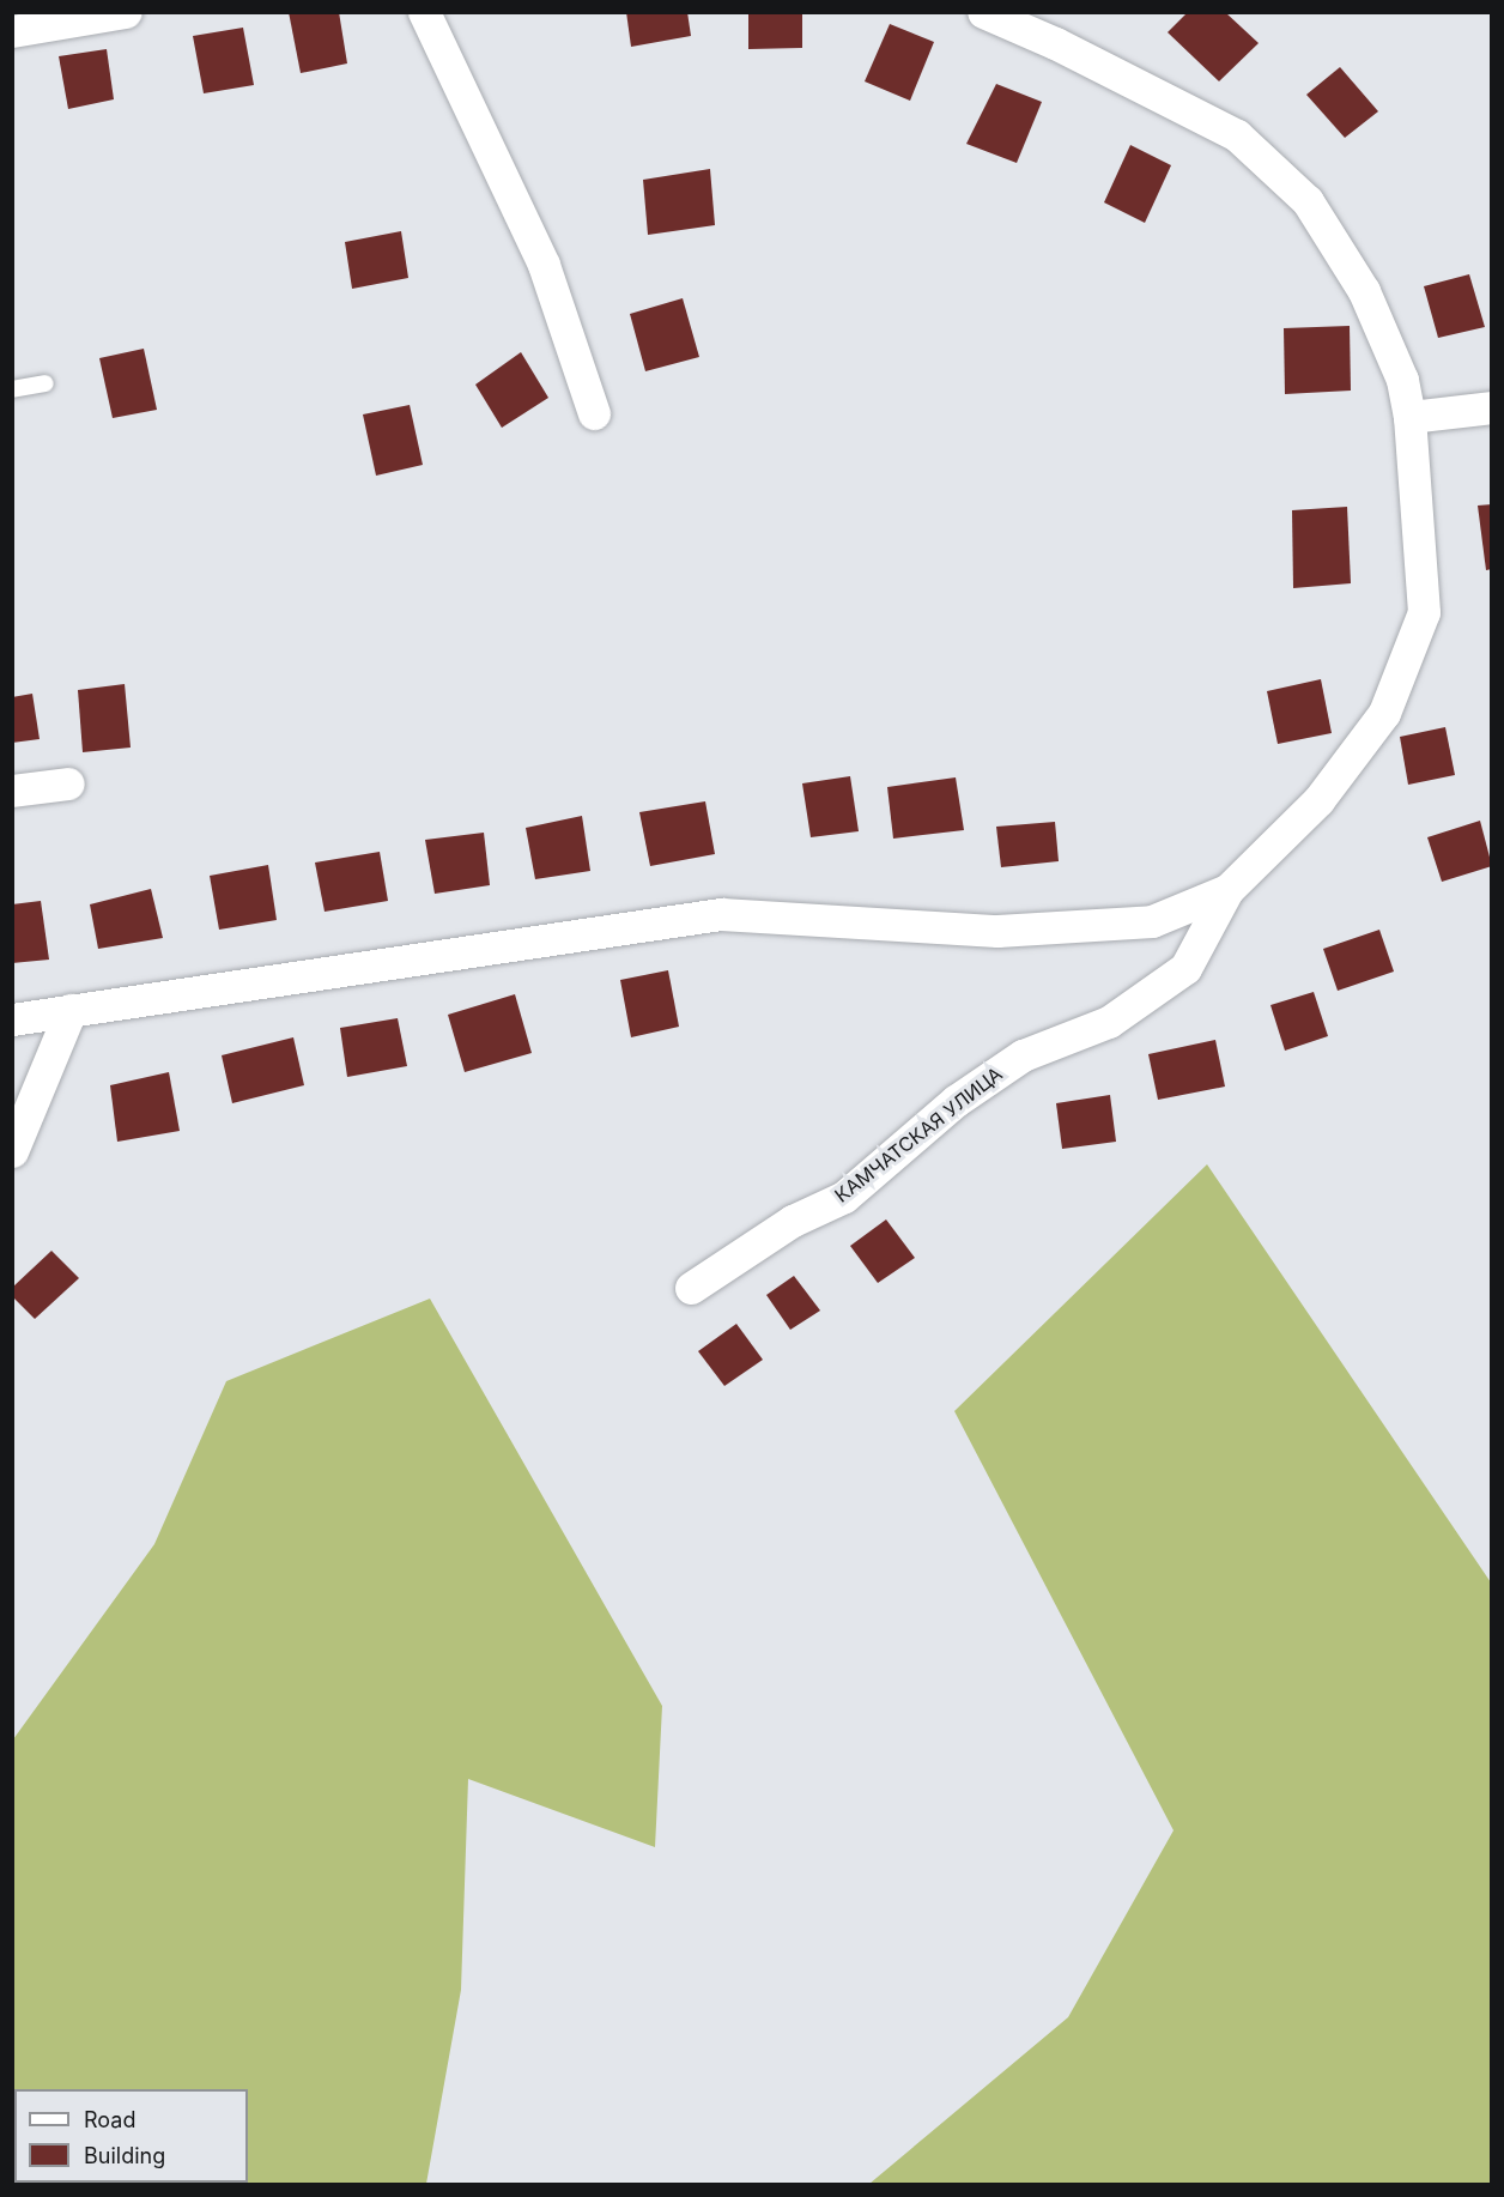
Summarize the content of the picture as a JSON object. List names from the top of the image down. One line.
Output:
{"streets":{"street":["КАМЧАТСКАЯ УЛИЦА"]},"legend":["Road","Building"]}
